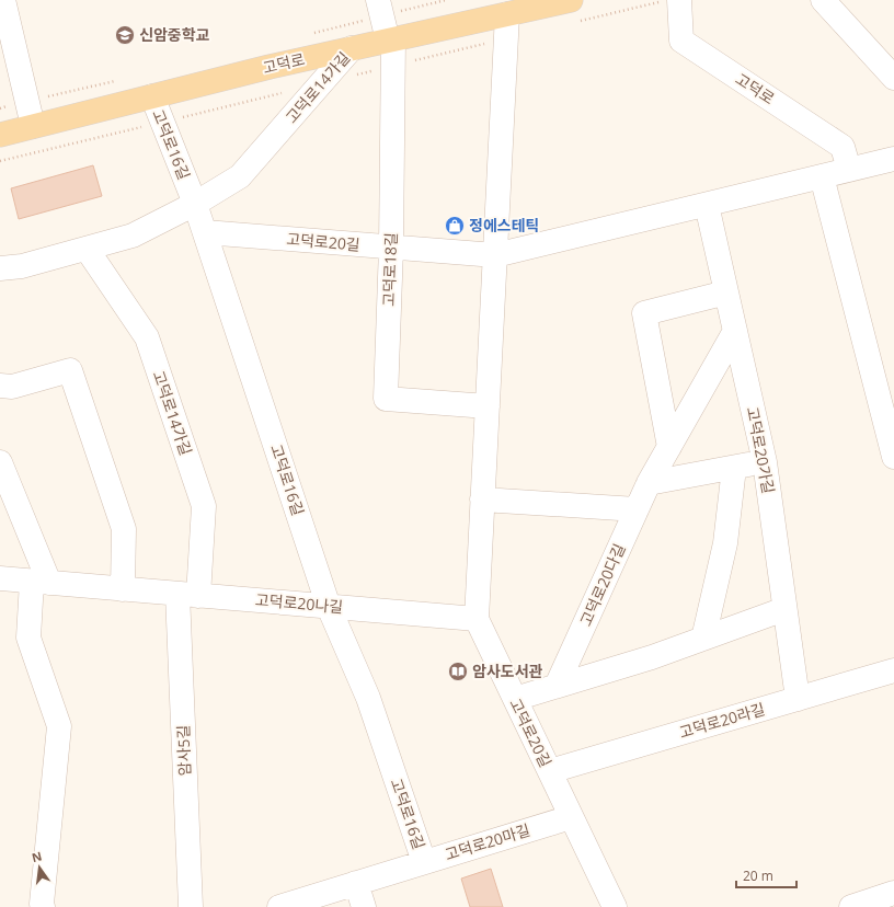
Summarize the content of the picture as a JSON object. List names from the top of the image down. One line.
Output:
{"streets":{"main road":["고덕로"],"street":["고덕로14가길","고덕로16길","고덕로20길","고덕로18길","고덕로20가길","고덕로20다길","고덕로20나길","고덕로20라길","암사5길","고덕로20마길"]},"crossings":[["고덕로","고덕로14가길"],["고덕로","고덕로16길"],["고덕로","고덕로20길"],["고덕로","고덕로18길"],["고덕로14가길","고덕로16길"],["고덕로14가길","고덕로20나길"],["고덕로14가길","암사5길"],["고덕로16길","고덕로20길"],["고덕로16길","고덕로20나길"],["고덕로16길","고덕로20마길"],["고덕로20길","고덕로18길"],["고덕로20길","고덕로20나길"],["고덕로20길","고덕로20라길"],["고덕로20길","고덕로20마길"],["고덕로20가길","고덕로20다길"],["고덕로20가길","고덕로20라길"],["고덕로20나길","암사5길"]],"places":{"school or university":["신암중학교"],"shop":["정에스테틱"],"library":["암사도서관"]},"scale_bar":"20 m","north":"top"}
